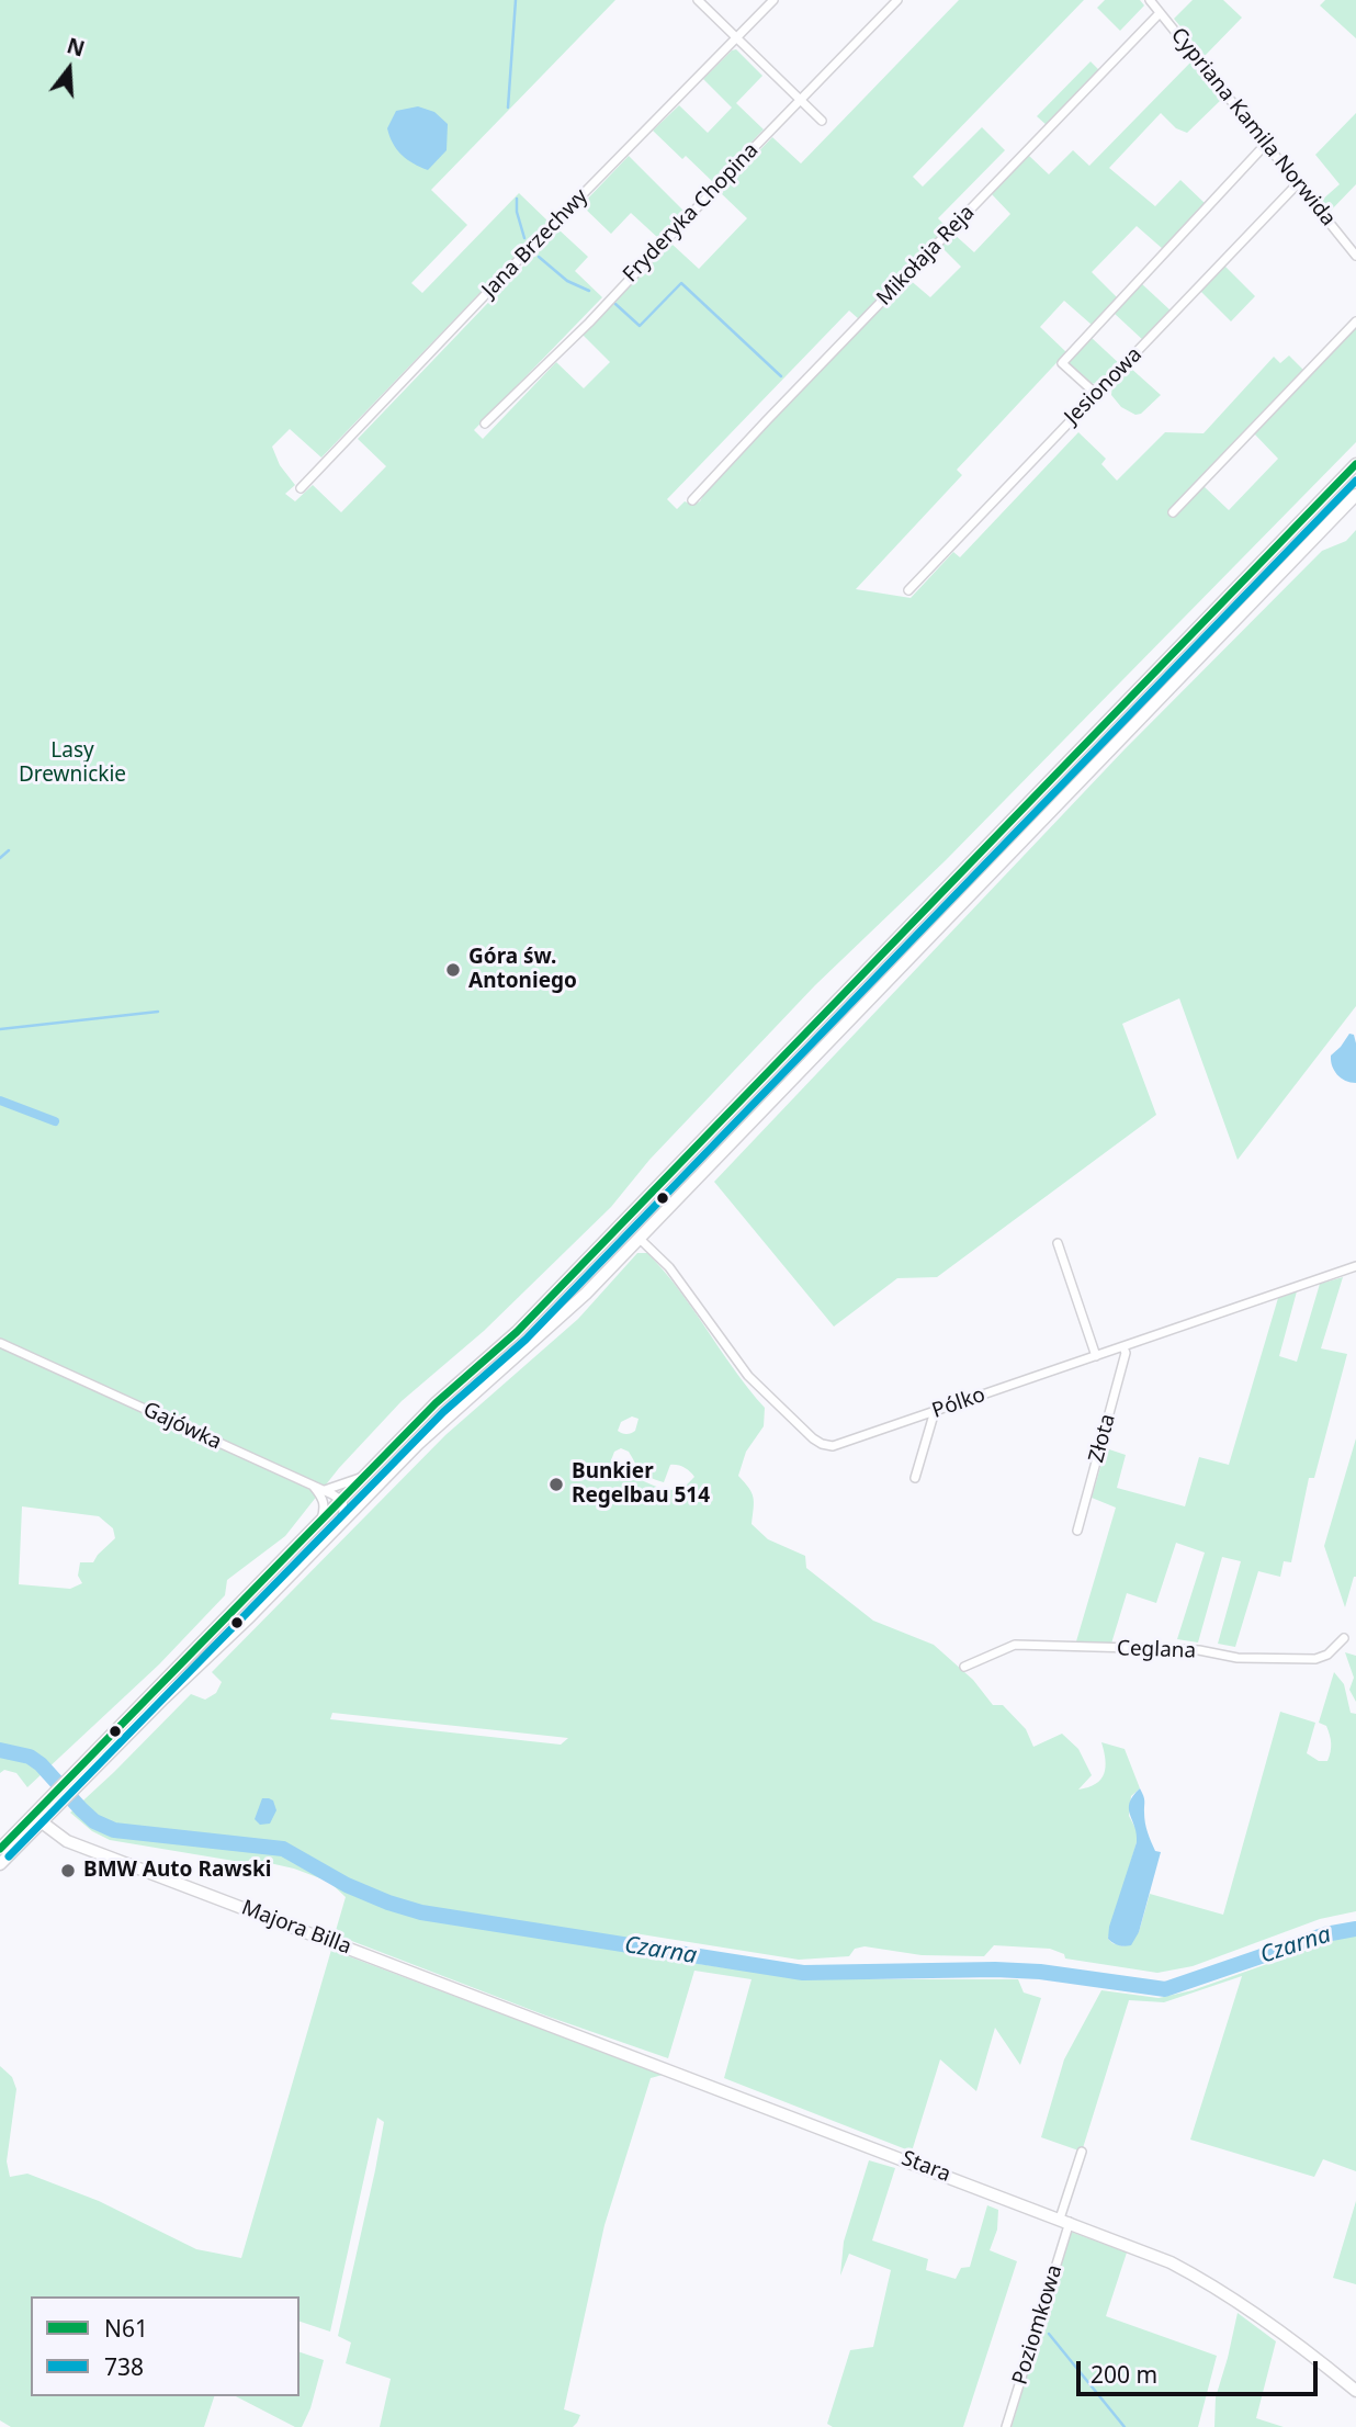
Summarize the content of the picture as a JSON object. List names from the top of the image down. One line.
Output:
{"streets":{"main road":["Majora Billa","Stara"],"street":["Cypriana Kamila Norwida","Fryderyka Chopina","Jana Brzechwy","Mikołaja Reja","Jesionowa","Pólko","Gajówka","Złota","Ceglana","Poziomkowa"]},"crossings":[["Cypriana Kamila Norwida","Mikołaja Reja"],["Cypriana Kamila Norwida","Jesionowa"],["Pólko","Złota"],["Majora Billa","Stara"],["Stara","Poziomkowa"]],"water":["Czarna"],"parks":["Lasy Drewnickie"],"places":["Góra św. Antoniego","Bunkier Regelbau 514","BMW Auto Rawski"],"lines":["transit line N61","transit line 738"],"legend":["N61","738"],"scale_bar":"200 m","north":"top"}
